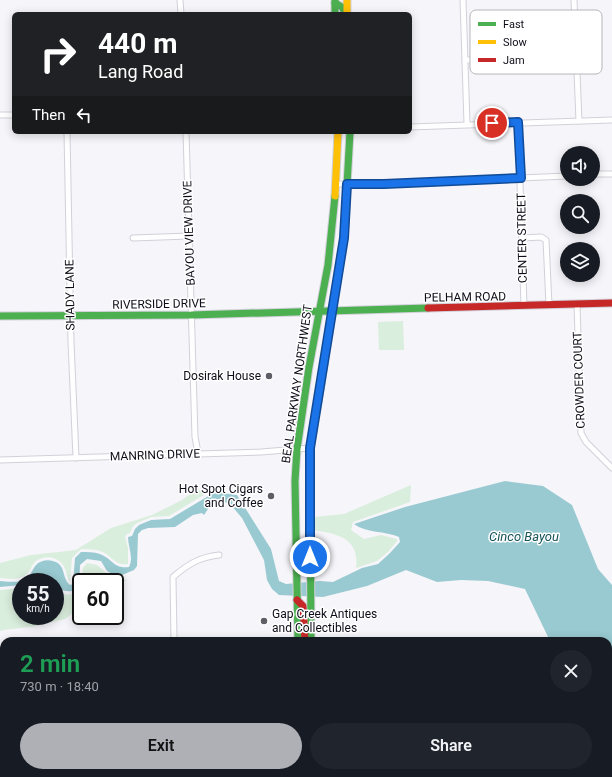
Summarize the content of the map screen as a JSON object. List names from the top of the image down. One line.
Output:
{"streets":{"main road":["PELHAM ROAD","RIVERSIDE DRIVE","BEAL PARKWAY NORTHWEST"],"street":["BAYOU VIEW DRIVE","CENTER STREET","SHADY LANE","CROWDER COURT","MANRING DRIVE"]},"crossings":[["BAYOU VIEW DRIVE","RIVERSIDE DRIVE"],["BAYOU VIEW DRIVE","MANRING DRIVE"],["CENTER STREET","PELHAM ROAD"],["SHADY LANE","RIVERSIDE DRIVE"],["SHADY LANE","MANRING DRIVE"],["PELHAM ROAD","RIVERSIDE DRIVE"],["PELHAM ROAD","CROWDER COURT"],["PELHAM ROAD","BEAL PARKWAY NORTHWEST"],["RIVERSIDE DRIVE","BEAL PARKWAY NORTHWEST"],["BEAL PARKWAY NORTHWEST","MANRING DRIVE"]],"water":["Cinco Bayou"],"places":["Dosirak House","Hot Spot Cigars and Coffee","Gap Creek Antiques and Collectibles"],"legend":["Fast","Slow","Jam"],"page":{"turn":["440 m","Lang Road"],"then":"Then","speed":"55 km/h","limit":"60","heading":["2 min","730 m · 18:40"],"buttons":["Exit","Share"]}}
